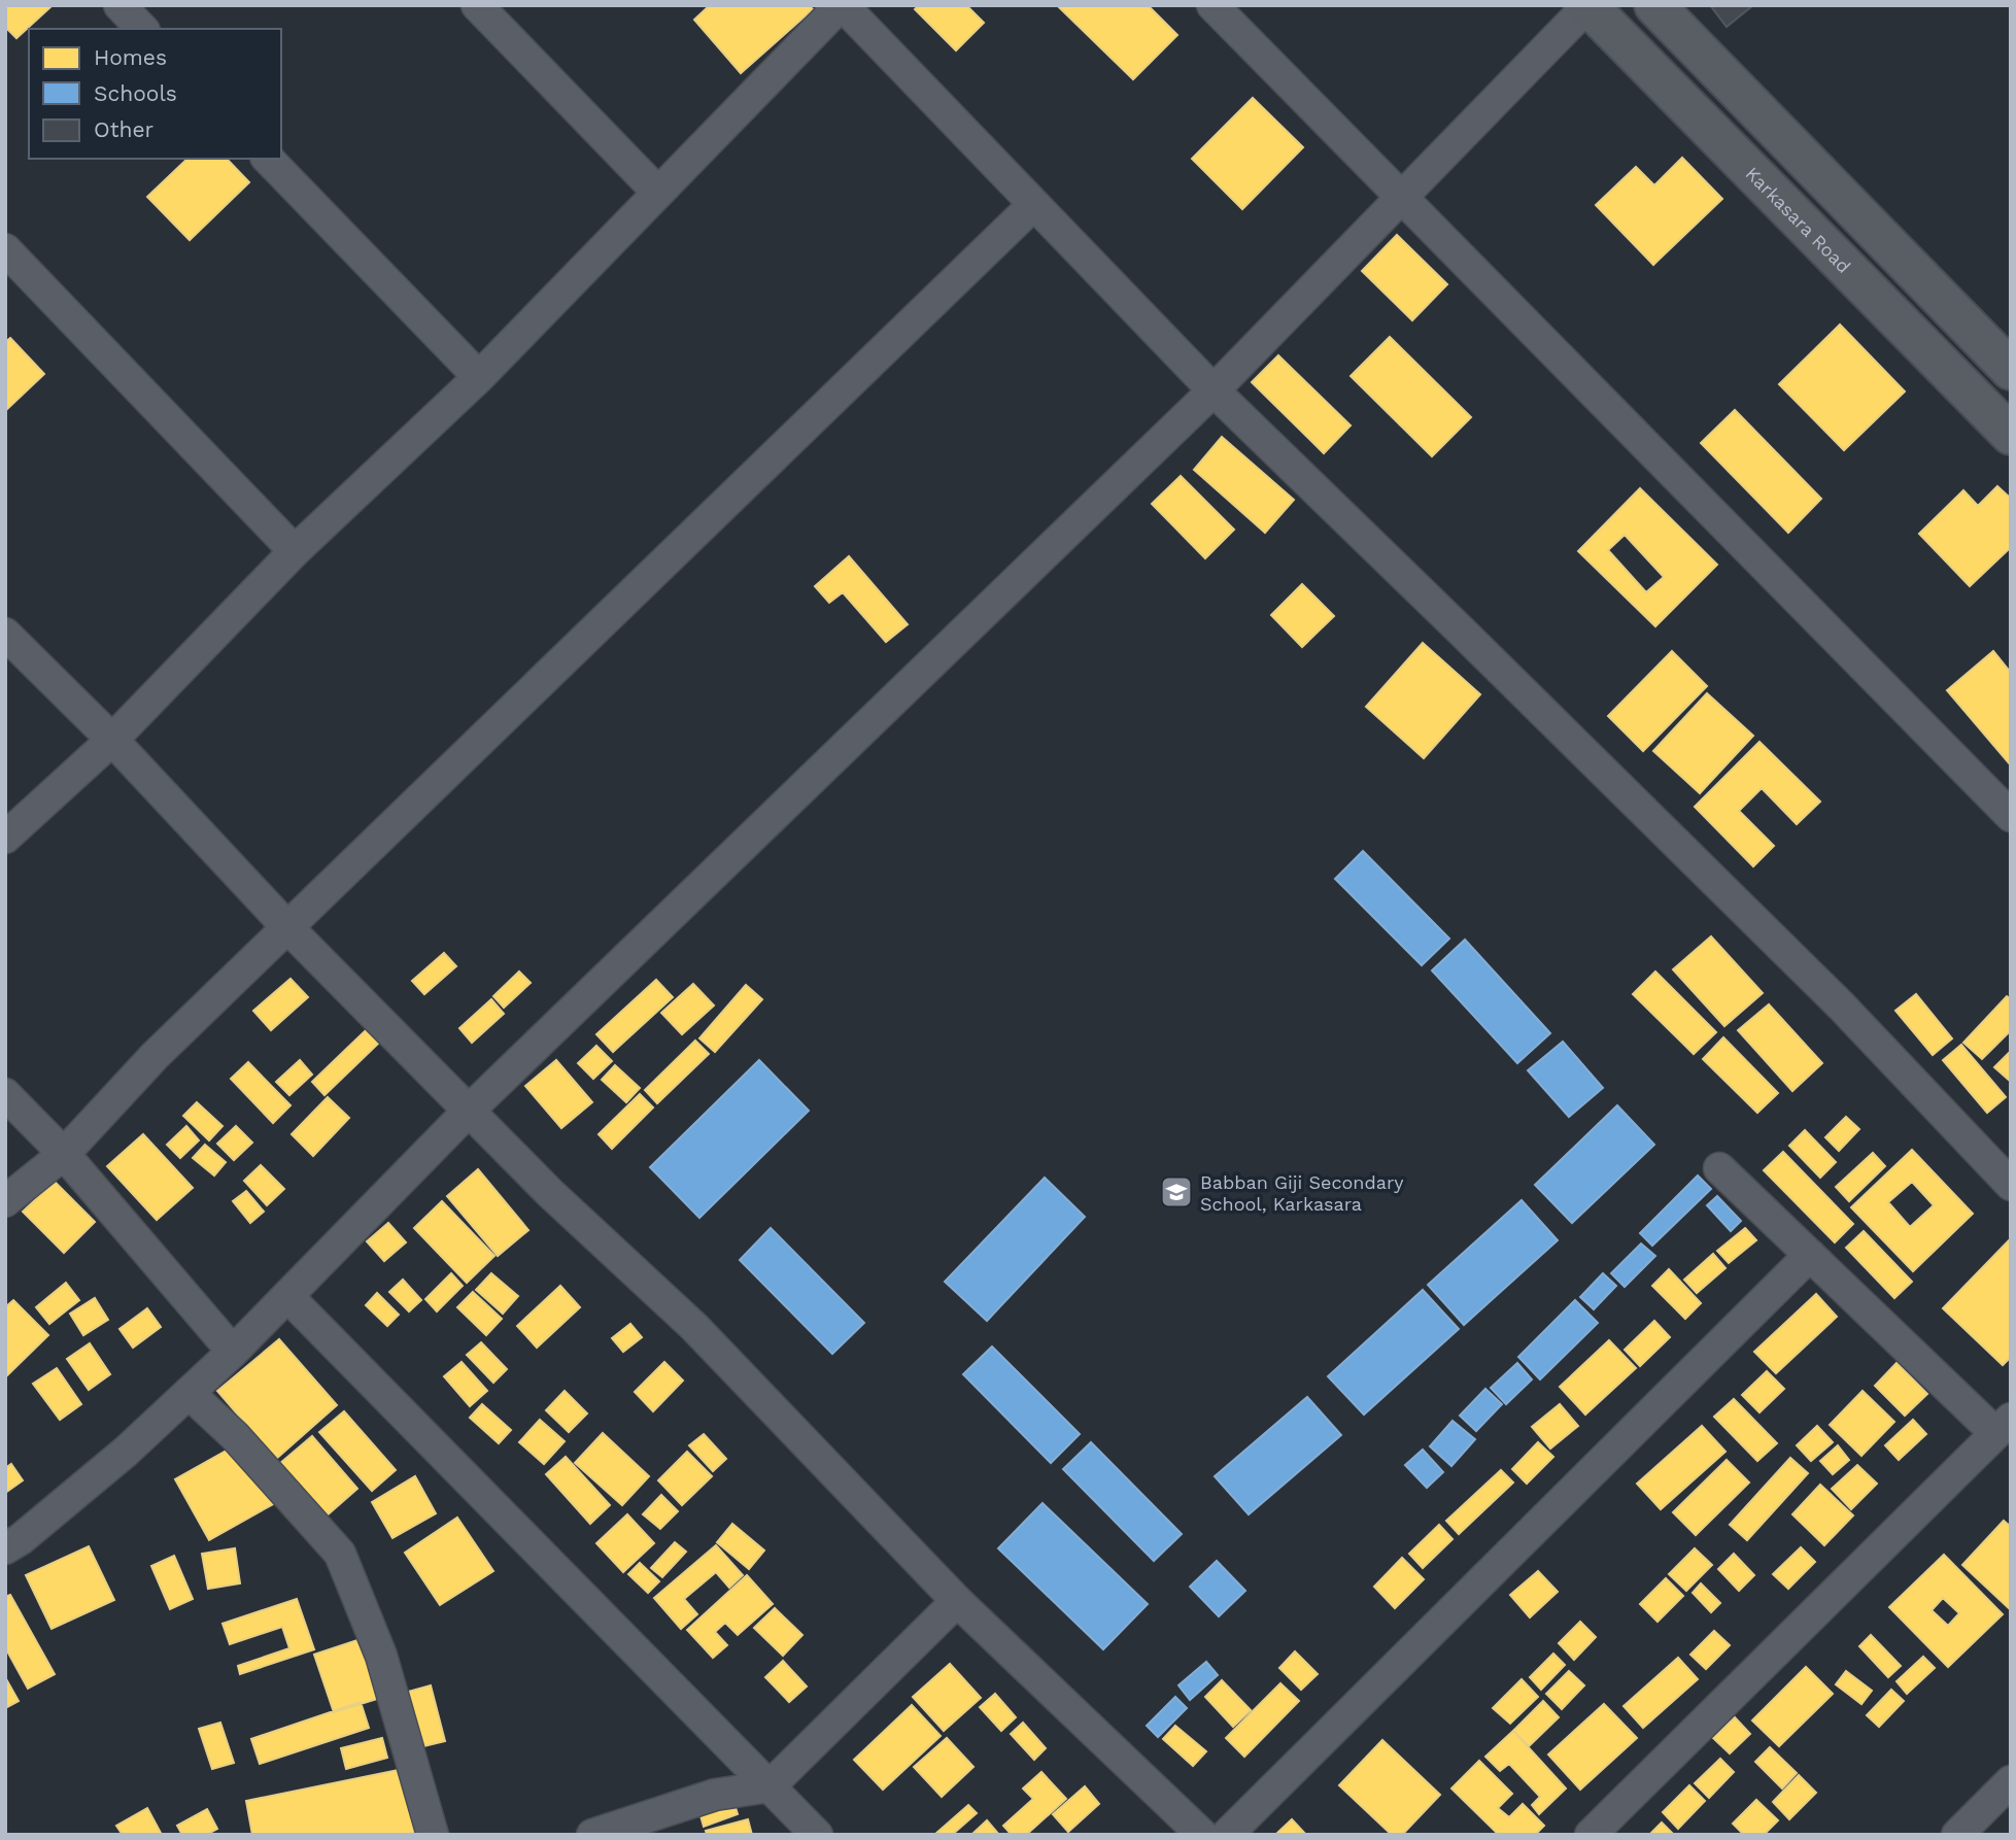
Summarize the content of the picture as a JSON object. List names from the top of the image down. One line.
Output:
{"streets":{"main road":["Karkasara Road"]},"places":{"school or university":["Babban Giji Secondary School, Karkasara"]},"legend":["Homes","Schools","Other"]}
